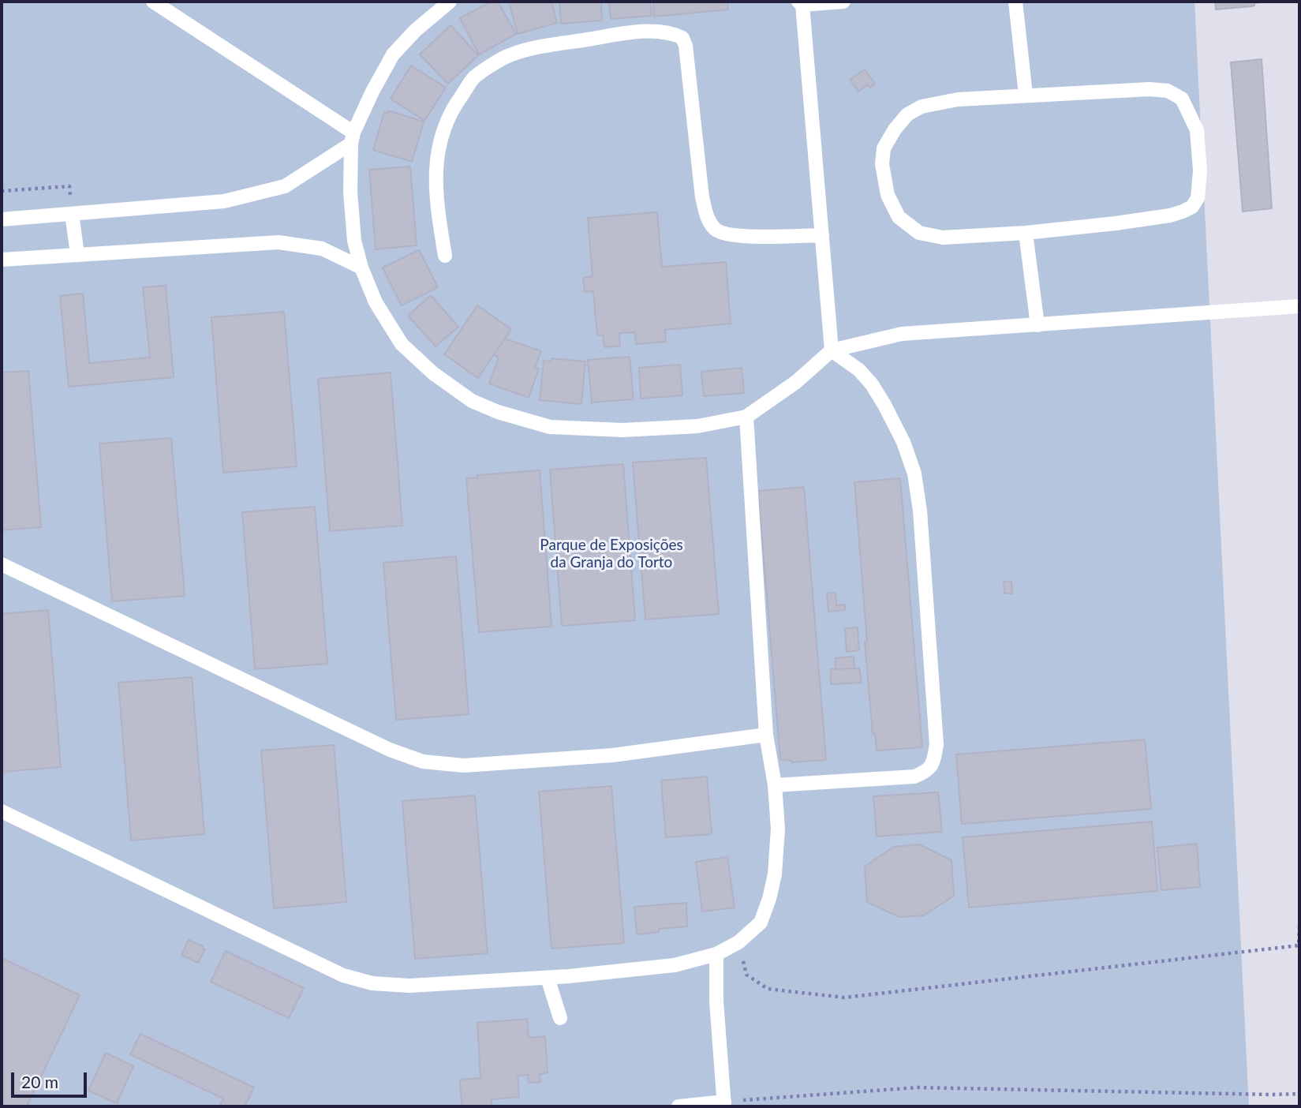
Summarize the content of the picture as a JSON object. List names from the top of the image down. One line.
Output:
{"parks":["Parque de Exposições da Granja do Torto"],"scale_bar":"20 m"}
